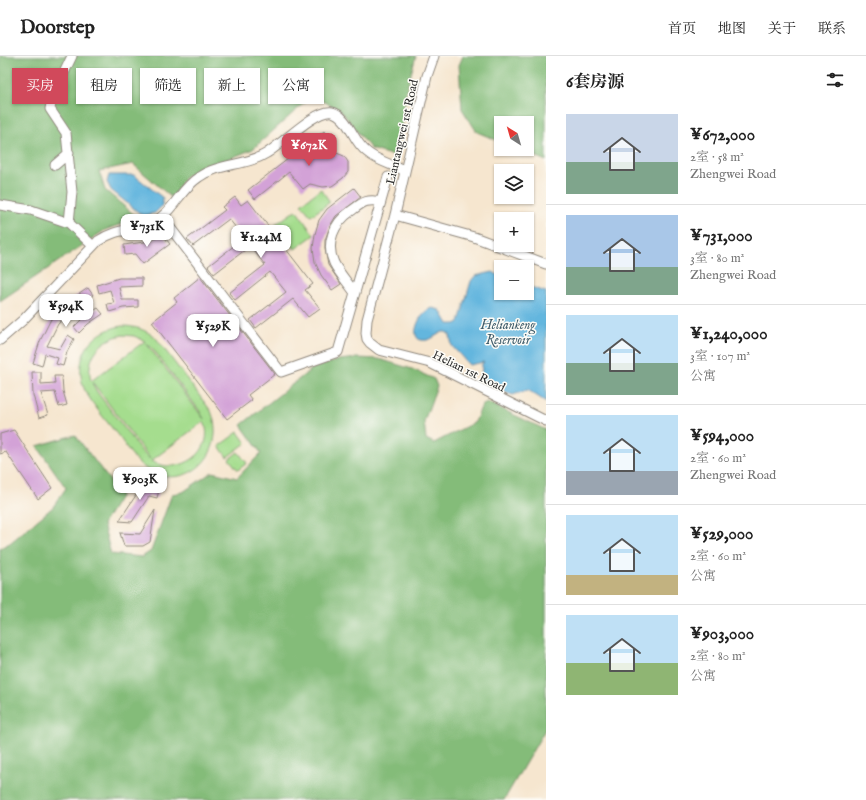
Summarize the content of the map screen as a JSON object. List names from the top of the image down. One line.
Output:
{"streets":{"street":["Liantangwei 1st Road","Helian 1st Road"]},"crossings":[["Liantangwei 1st Road","Helian 1st Road"]],"water":["Heliankeng Reservoir"],"north":"top left","page":{"header":"Doorstep","nav":["首页","地图","关于","联系"],"heading":"6套房源","chip":["买房","租房","筛选","新上","公寓"],"list":[{"name":"¥672,000","note":"2室 · 58 m² · Zhengwei Road"},{"name":"¥731,000","note":"3室 · 80 m² · Zhengwei Road"},{"name":"¥1,240,000","note":"3室 · 107 m² · 公寓"},{"name":"¥594,000","note":"2室 · 60 m² · Zhengwei Road"},{"name":"¥529,000","note":"2室 · 60 m² · 公寓"},{"name":"¥903,000","note":"2室 · 80 m² · 公寓"}],"map_buttons":["+","−"],"price":["¥672K","¥731K","¥1.24M","¥594K","¥529K","¥903K"]}}
